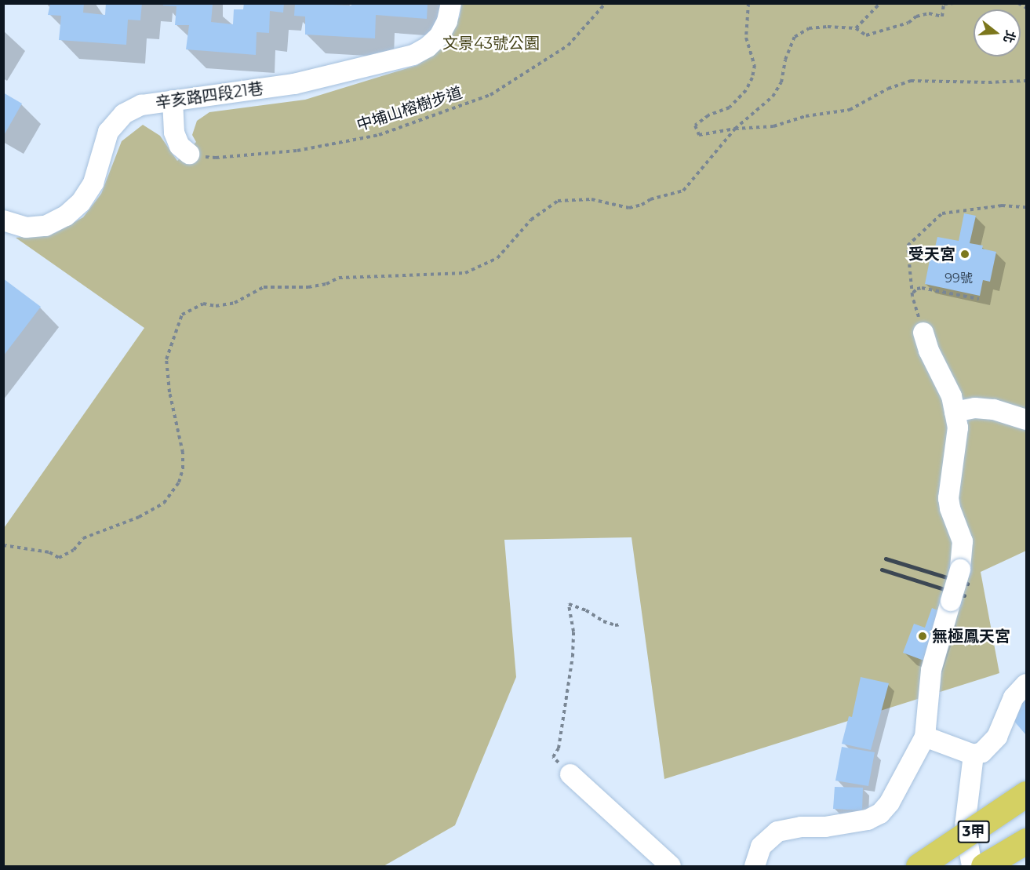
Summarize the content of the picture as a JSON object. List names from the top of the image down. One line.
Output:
{"streets":{"highway":["3甲"],"street":["辛亥路四段21巷"],"path":["中埔山榕樹步道"]},"parks":["文景43號公園"],"places":["受天宮","無極鳳天宮"],"house_numbers":["99號"],"north":"right"}
